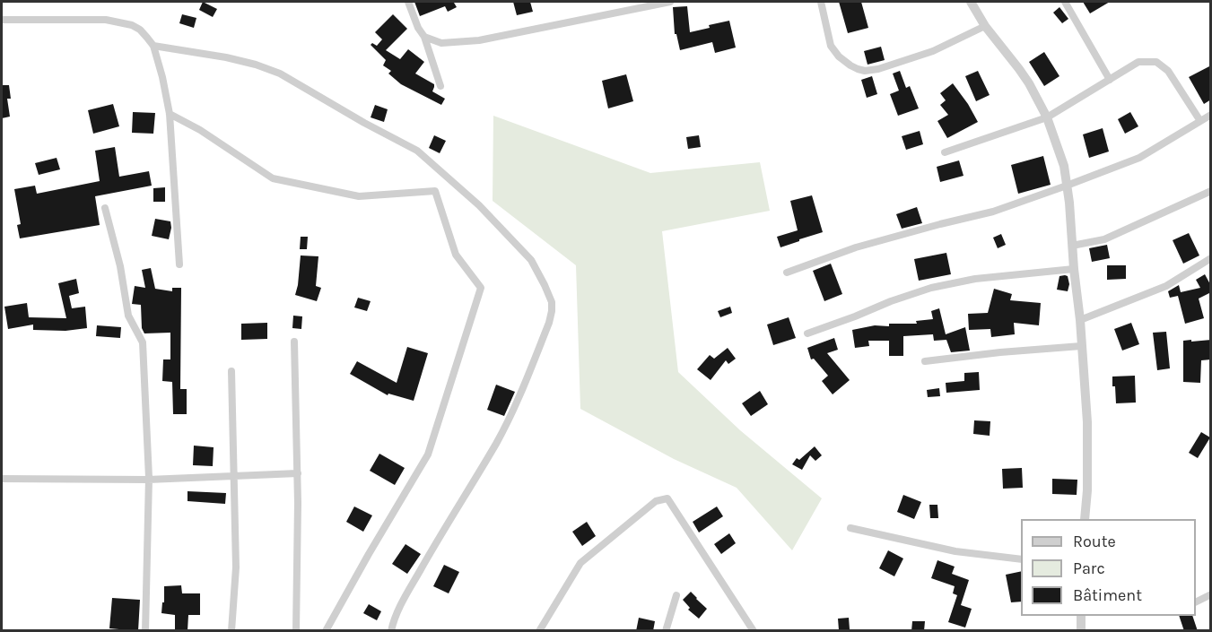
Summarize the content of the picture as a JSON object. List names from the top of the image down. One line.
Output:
{"legend":["Route","Parc","Bâtiment"]}
